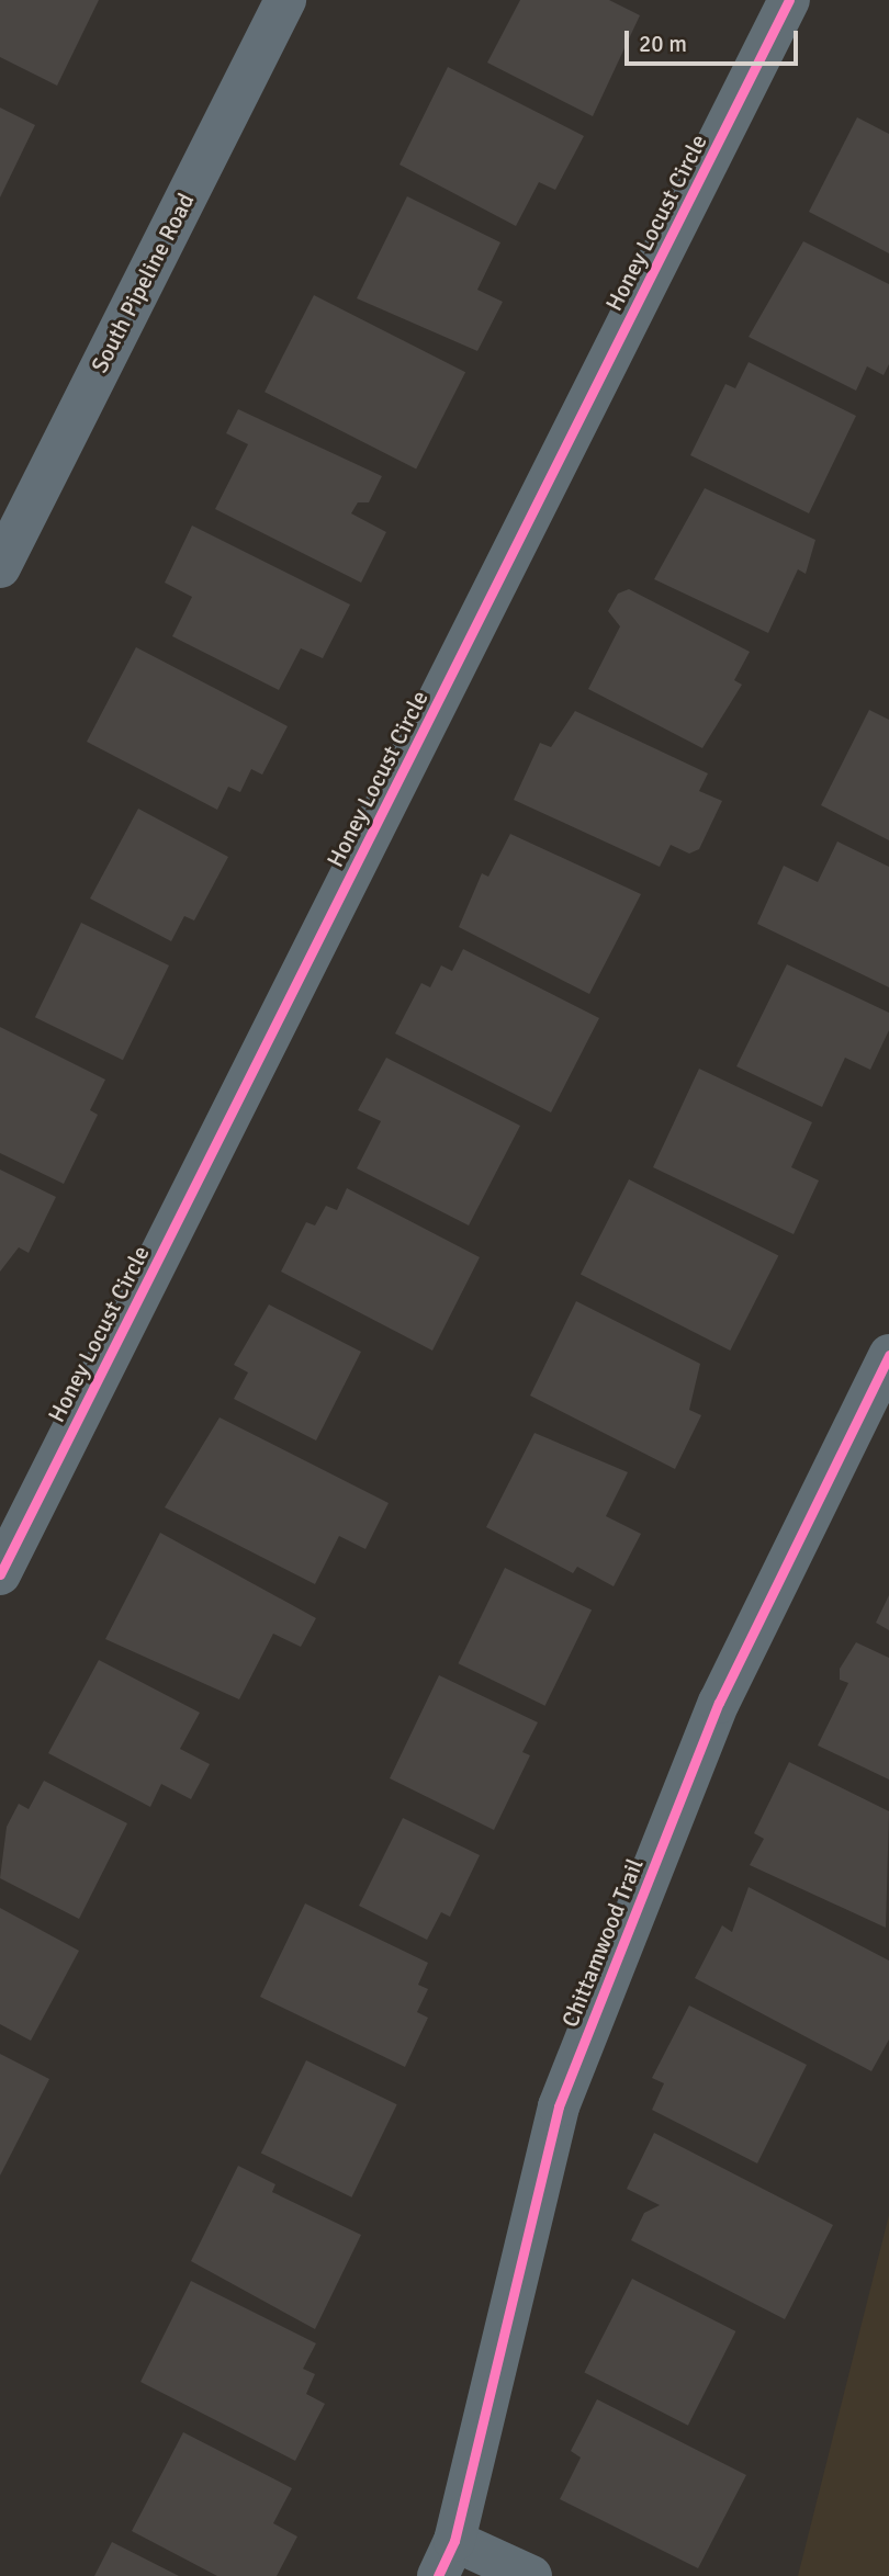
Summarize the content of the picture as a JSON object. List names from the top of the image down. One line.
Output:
{"streets":{"street":["Honey Locust Circle","South Pipeline Road","Chittamwood Trail"]},"scale_bar":"20 m"}
